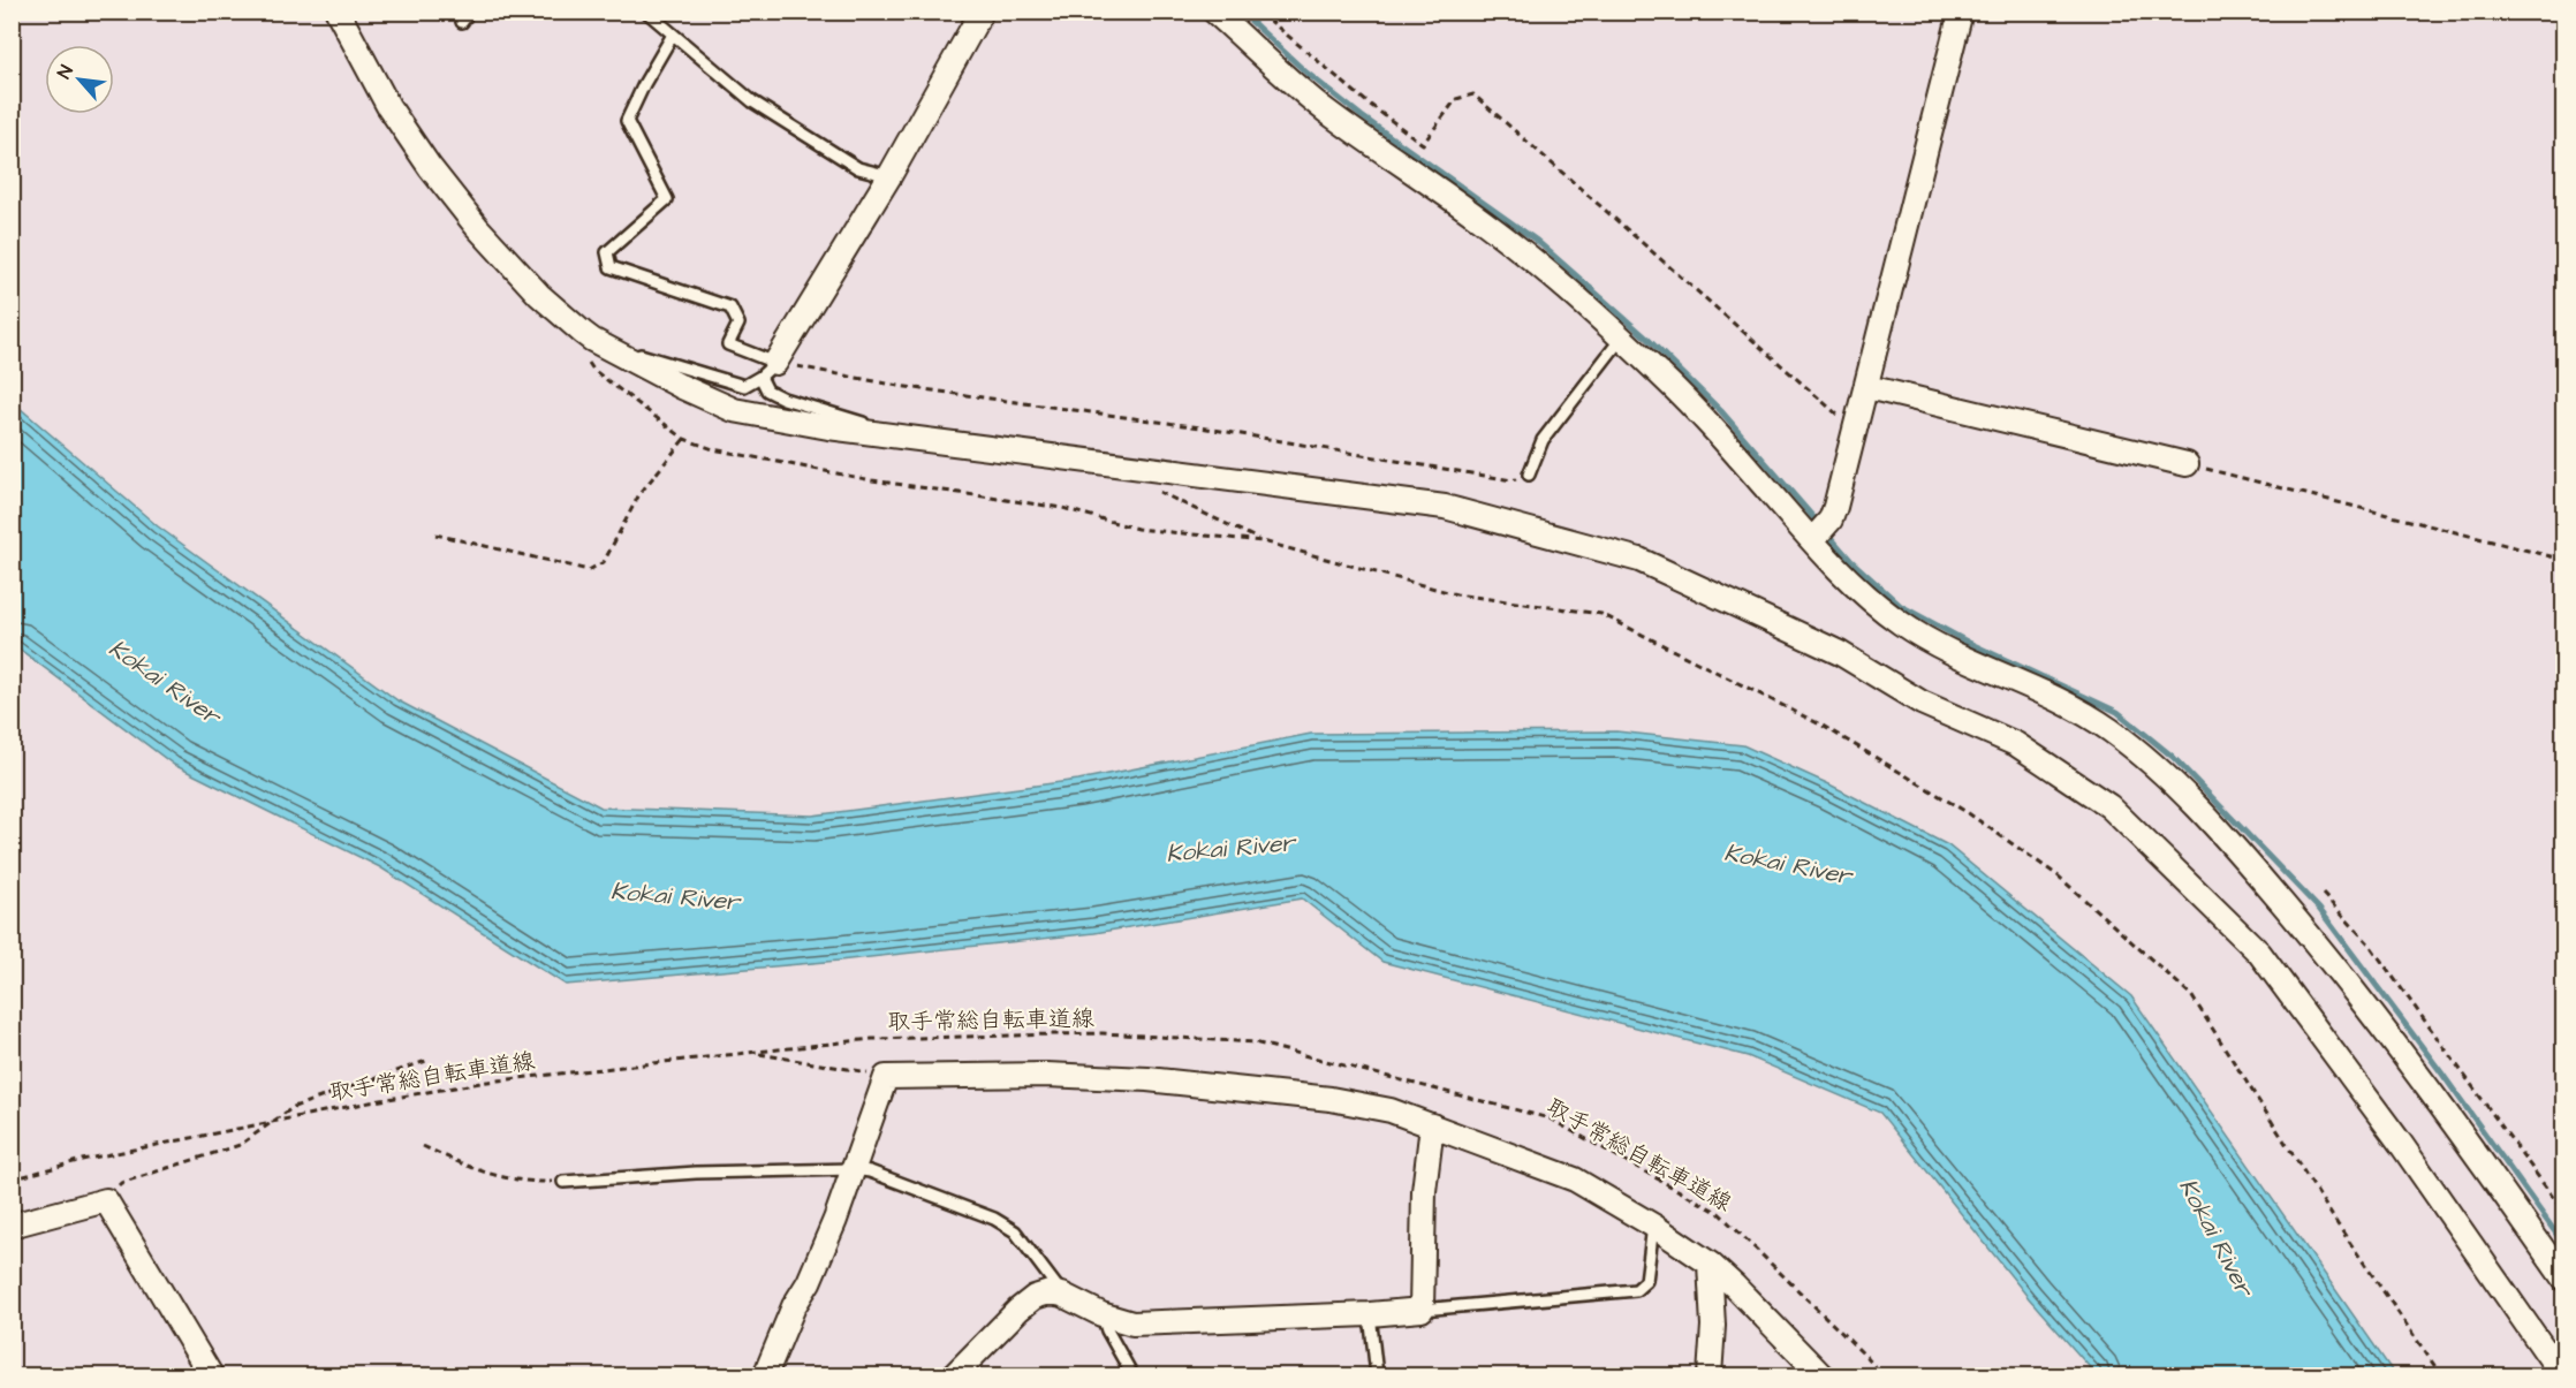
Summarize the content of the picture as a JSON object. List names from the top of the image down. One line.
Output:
{"streets":{"path":["取手常総自転車道線"]},"water":["Kokai River"],"north":"top left"}
